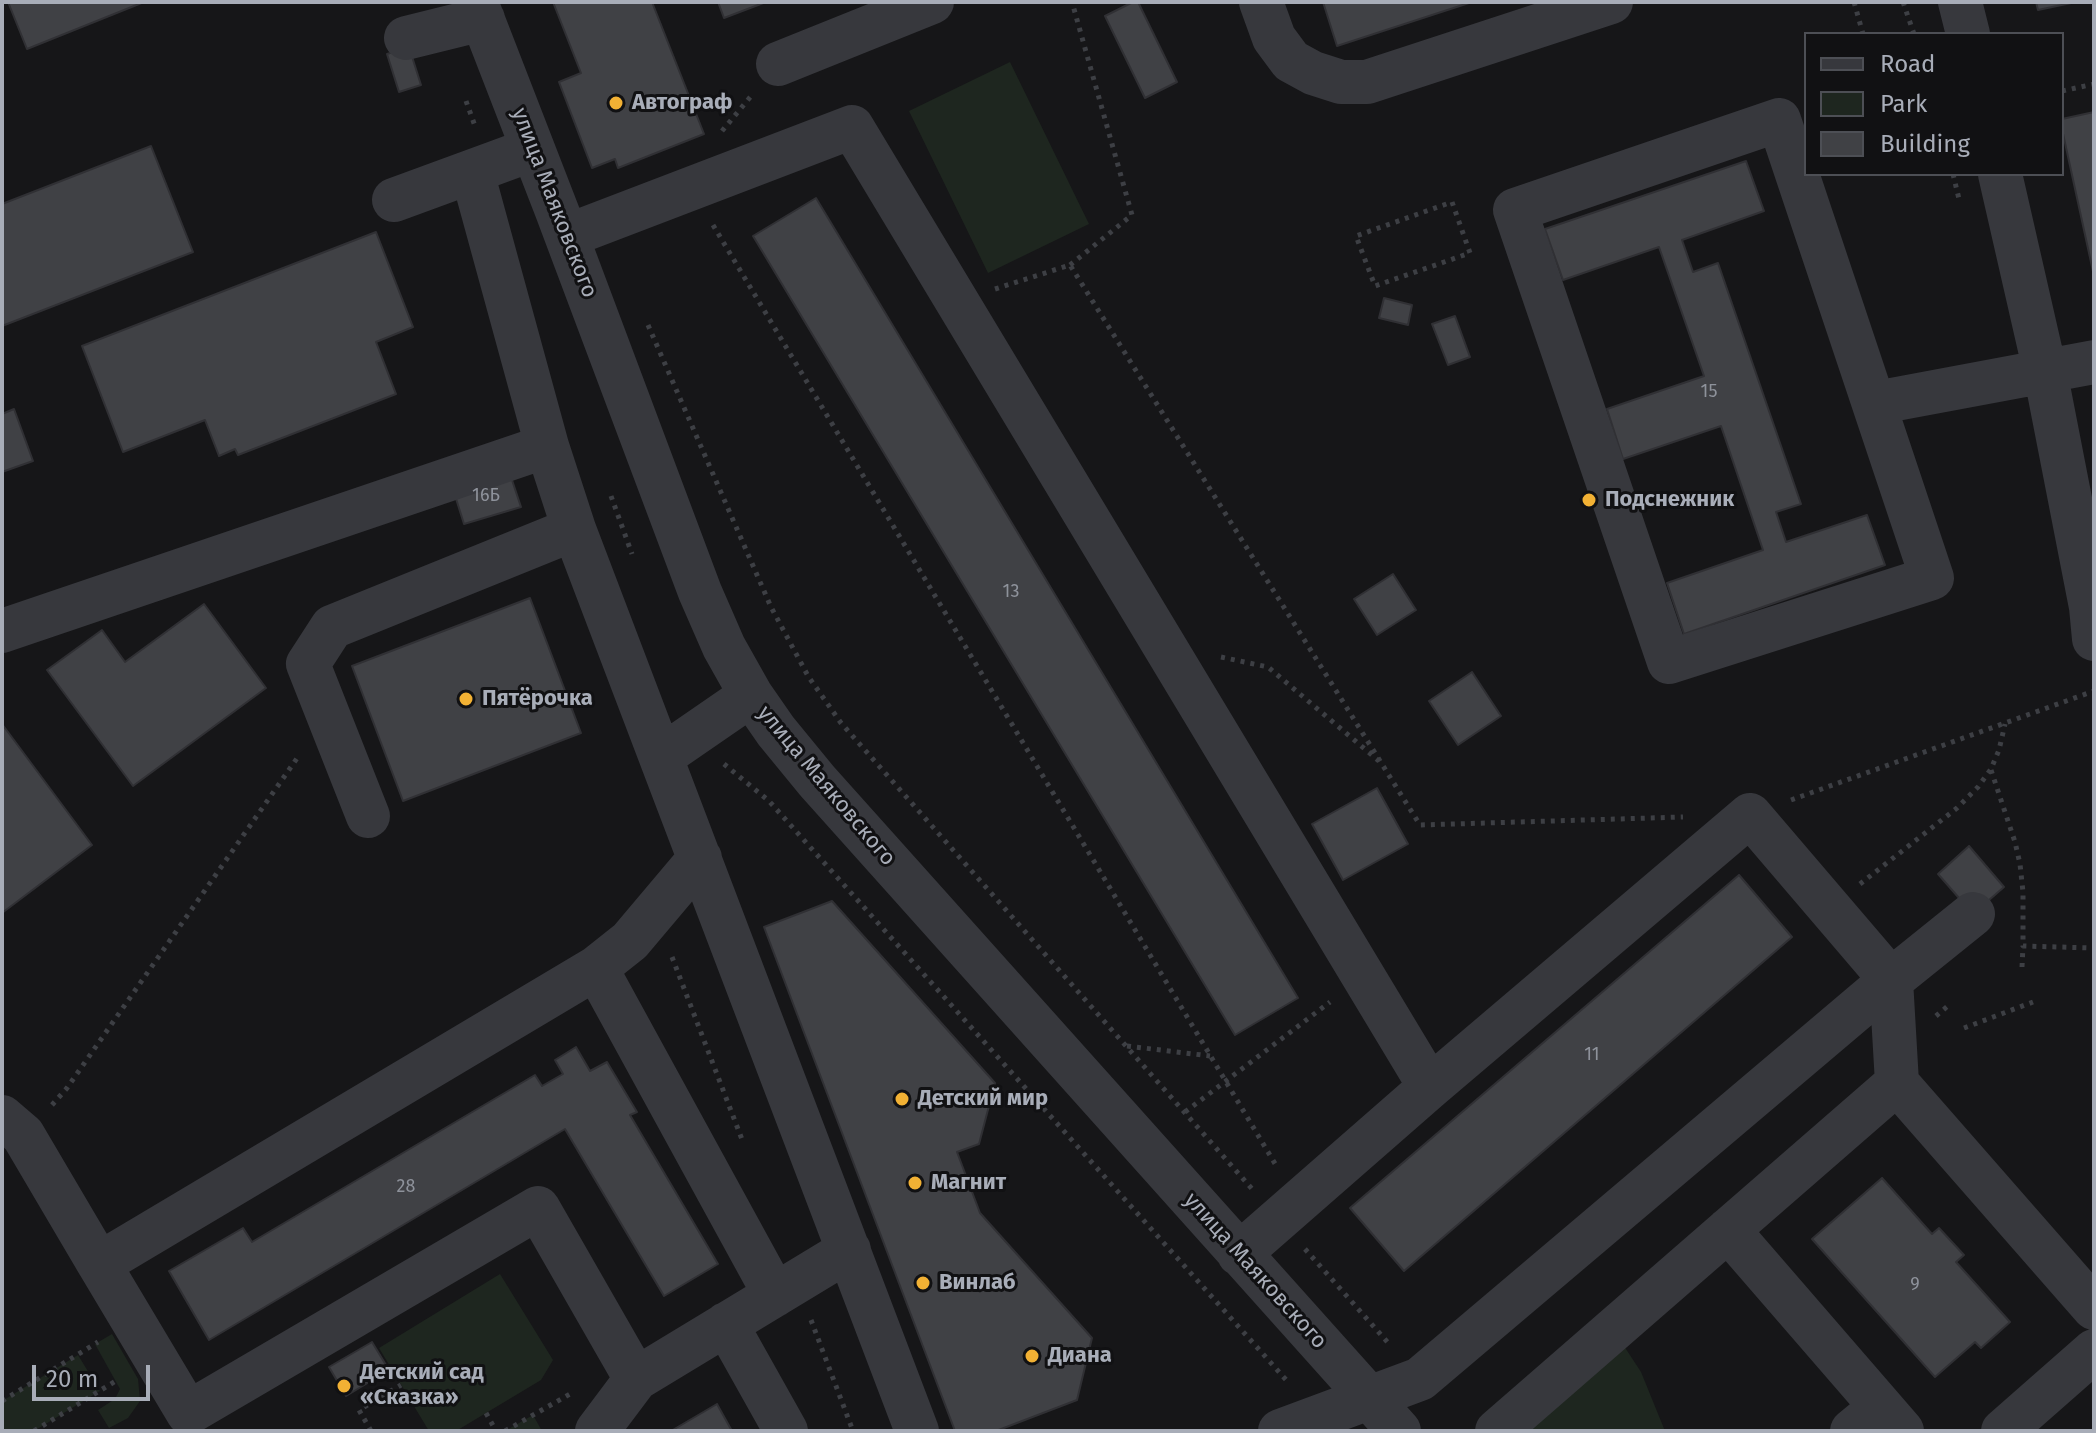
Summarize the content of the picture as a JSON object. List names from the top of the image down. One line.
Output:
{"streets":{"street":["улица Маяковского"]},"places":["Автограф","Подснежник","Пятёрочка","Детский мир","Магнит","Винлаб","Диана","Детский сад «Сказка»"],"house_numbers":["15","16Б","13","11","28","9"],"legend":["Road","Park","Building"],"scale_bar":"20 m"}
